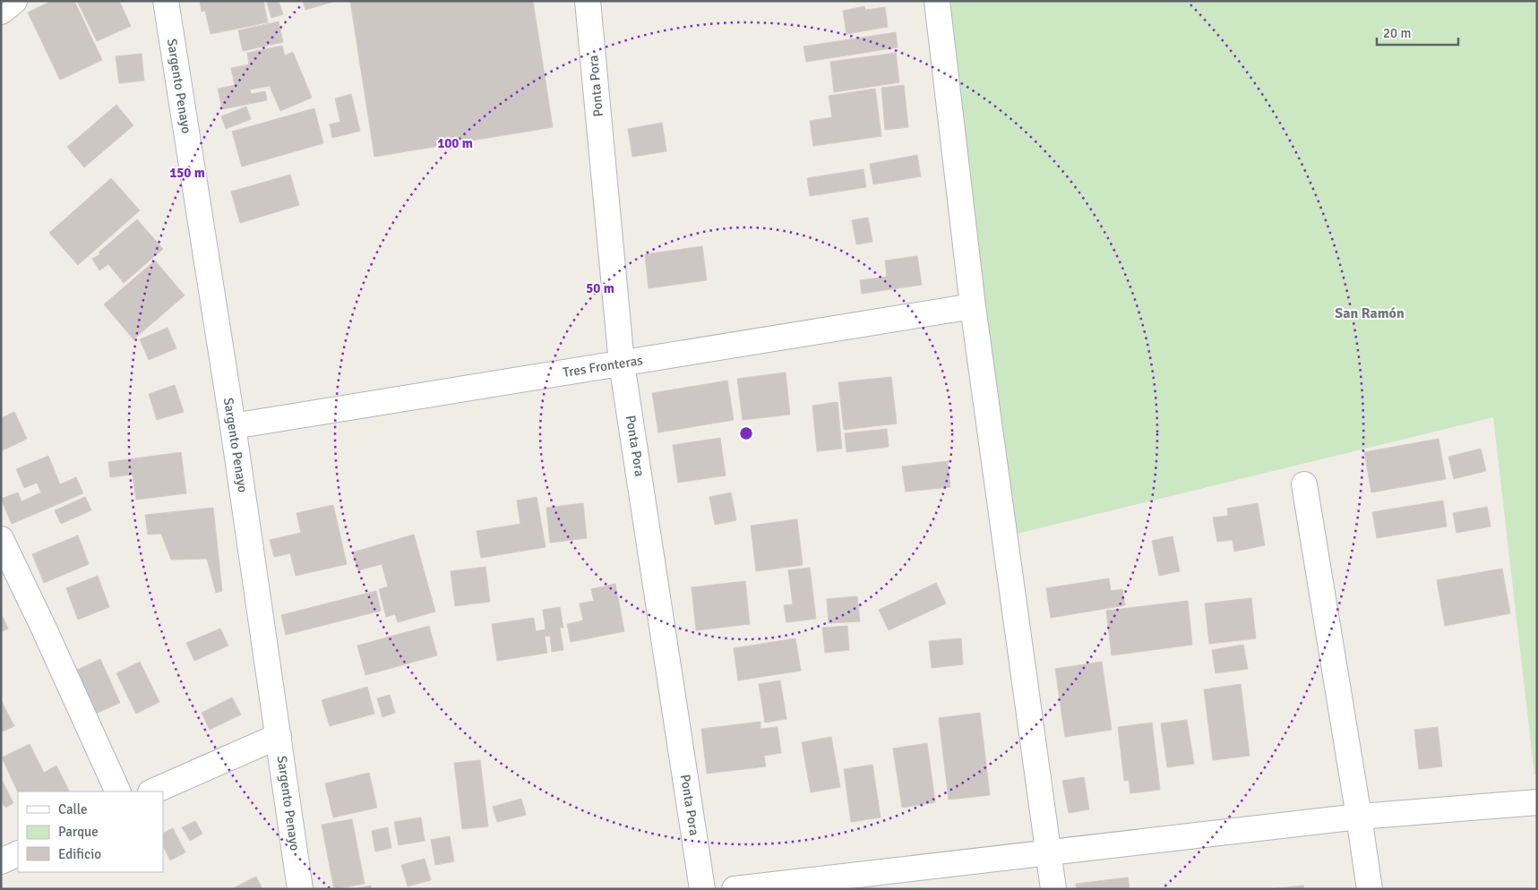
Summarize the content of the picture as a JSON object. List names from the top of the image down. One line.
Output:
{"streets":{"street":["Sargento Penayo","Ponta Pora","Tres Fronteras"]},"crossings":[["Sargento Penayo","Tres Fronteras"],["Ponta Pora","Tres Fronteras"]],"districts":["San Ramón"],"legend":["Calle","Parque","Edificio"],"scale_bar":"20 m","rings":["100 m","150 m","50 m"]}
